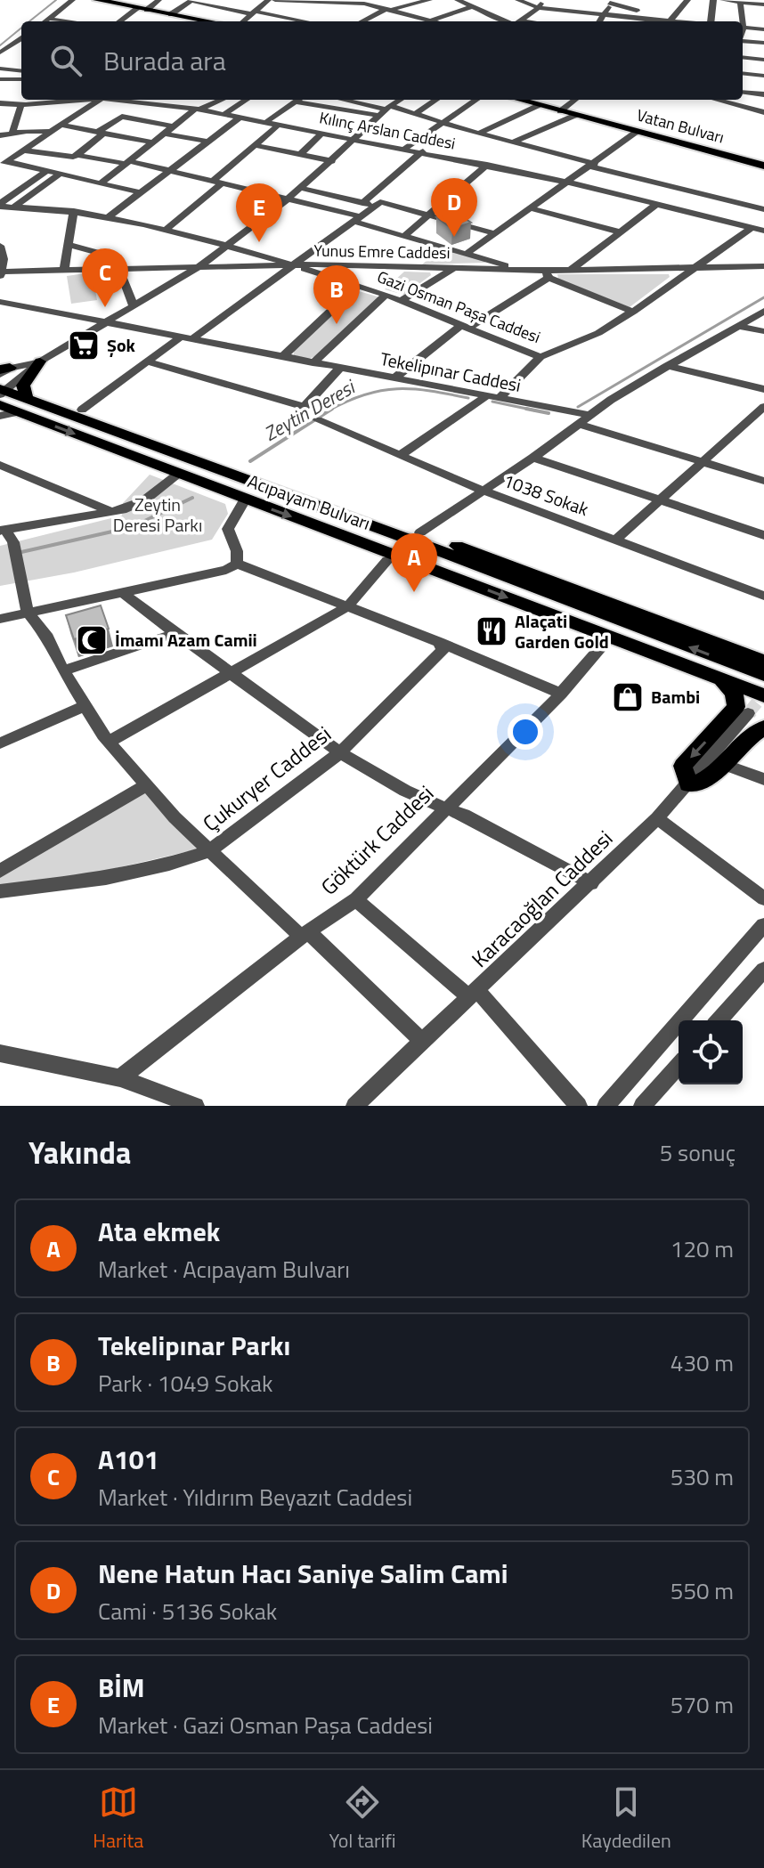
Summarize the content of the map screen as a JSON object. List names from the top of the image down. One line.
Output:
{"streets":{"main road":["Vatan Bulvarı","Acıpayam Bulvarı"],"street":["Kılınç Arslan Caddesi","Yunus Emre Caddesi","Gazi Osman Paşa Caddesi","Tekelipınar Caddesi","1038 Sokak","Çukuryer Caddesi","Göktürk Caddesi","Karacaoğlan Caddesi"]},"crossings":[["Kılınç Arslan Caddesi","Gazi Osman Paşa Caddesi"],["Yunus Emre Caddesi","Gazi Osman Paşa Caddesi"],["Acıpayam Bulvarı","Göktürk Caddesi"]],"water":["Zeytin Deresi"],"parks":["Zeytin Deresi Parkı"],"places":{"supermarket":["Şok"],"restaurant":["Alaçati Garden Gold"],"mosque":["İmamı Azam Camii"],"shop":["Bambi"]},"page":{"search":"Burada ara","pins":["D","E","C","B","A"],"heading":["Yakında","5 sonuç"],"list":[{"mark":"A","name":"Ata ekmek","note":"Market · Acıpayam Bulvarı","value":"120 m"},{"mark":"B","name":"Tekelipınar Parkı","note":"Park · 1049 Sokak","value":"430 m"},{"mark":"C","name":"A101","note":"Market · Yıldırım Beyazıt Caddesi","value":"530 m"},{"mark":"D","name":"Nene Hatun Hacı Saniye Salim Cami","note":"Cami · 5136 Sokak","value":"550 m"},{"mark":"E","name":"BİM","note":"Market · Gazi Osman Paşa Caddesi","value":"570 m"}],"nav":["Harita","Yol tarifi","Kaydedilen"]}}
